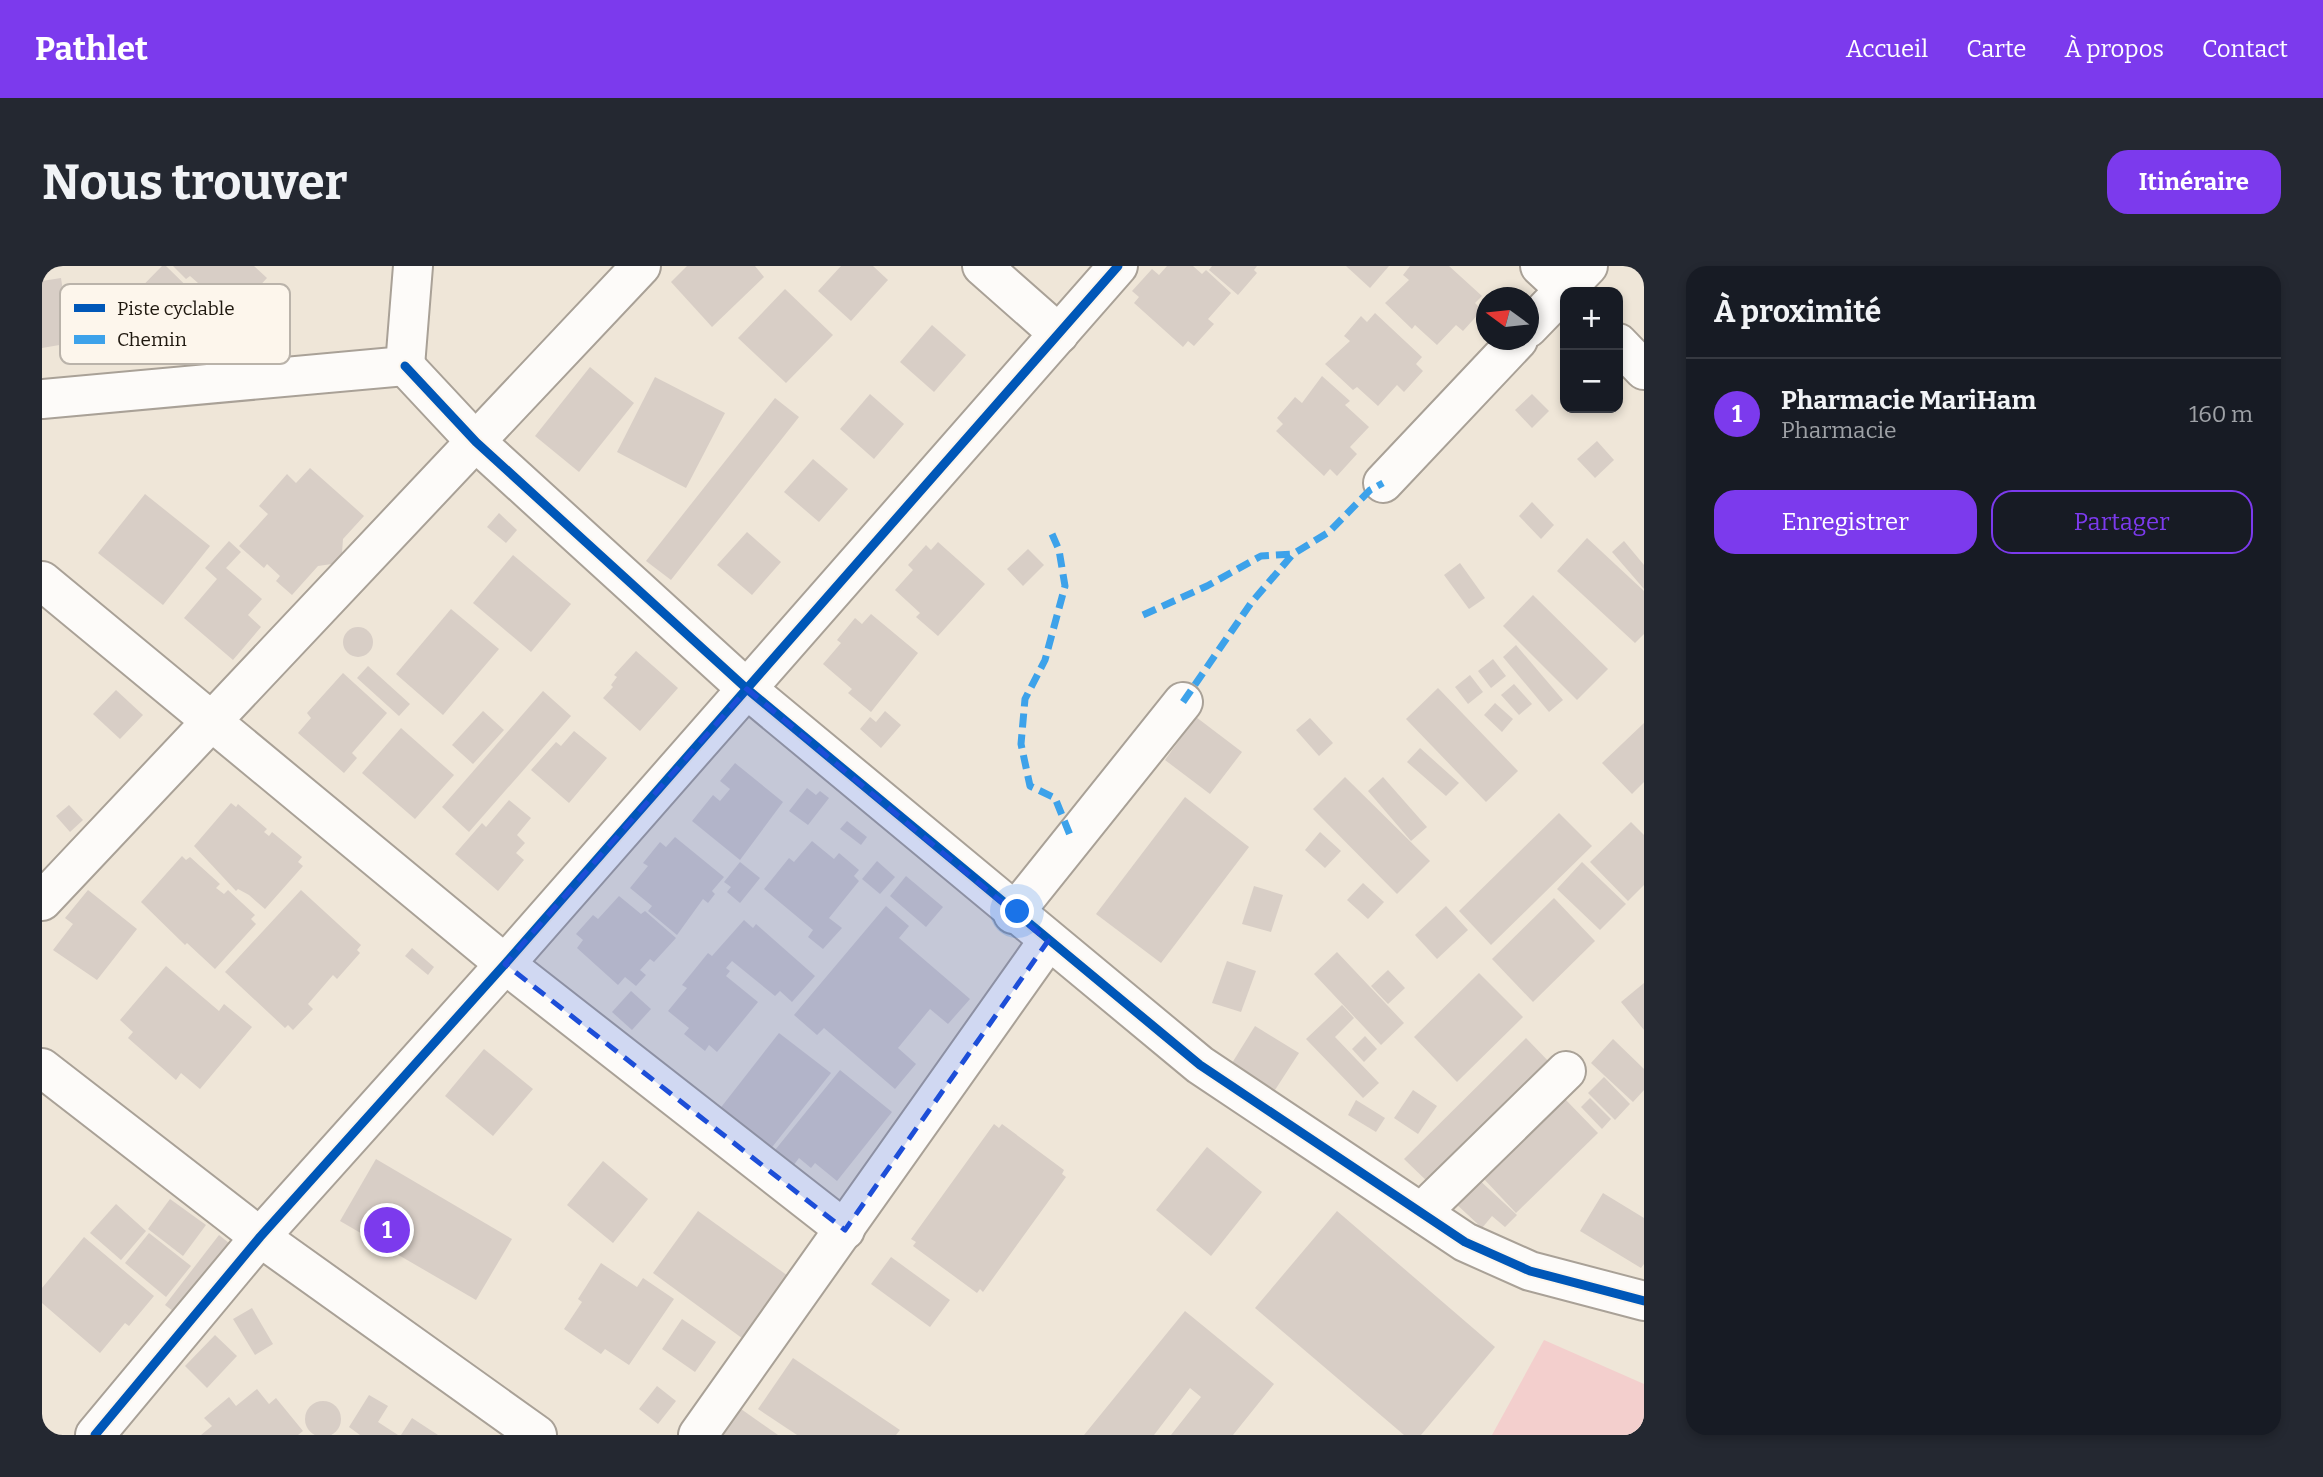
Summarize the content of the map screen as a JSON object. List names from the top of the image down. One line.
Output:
{"legend":["Piste cyclable","Chemin"],"north":"left","page":{"header":"Pathlet","nav":["Accueil","Carte","À propos","Contact"],"buttons":["Itinéraire",["Enregistrer","Partager"]],"title":"Nous trouver","heading":"À proximité","map_buttons":["+","−"],"list":[{"mark":"1","name":"Pharmacie MariHam","note":"Pharmacie","value":"160 m"}],"pins":"1"}}
